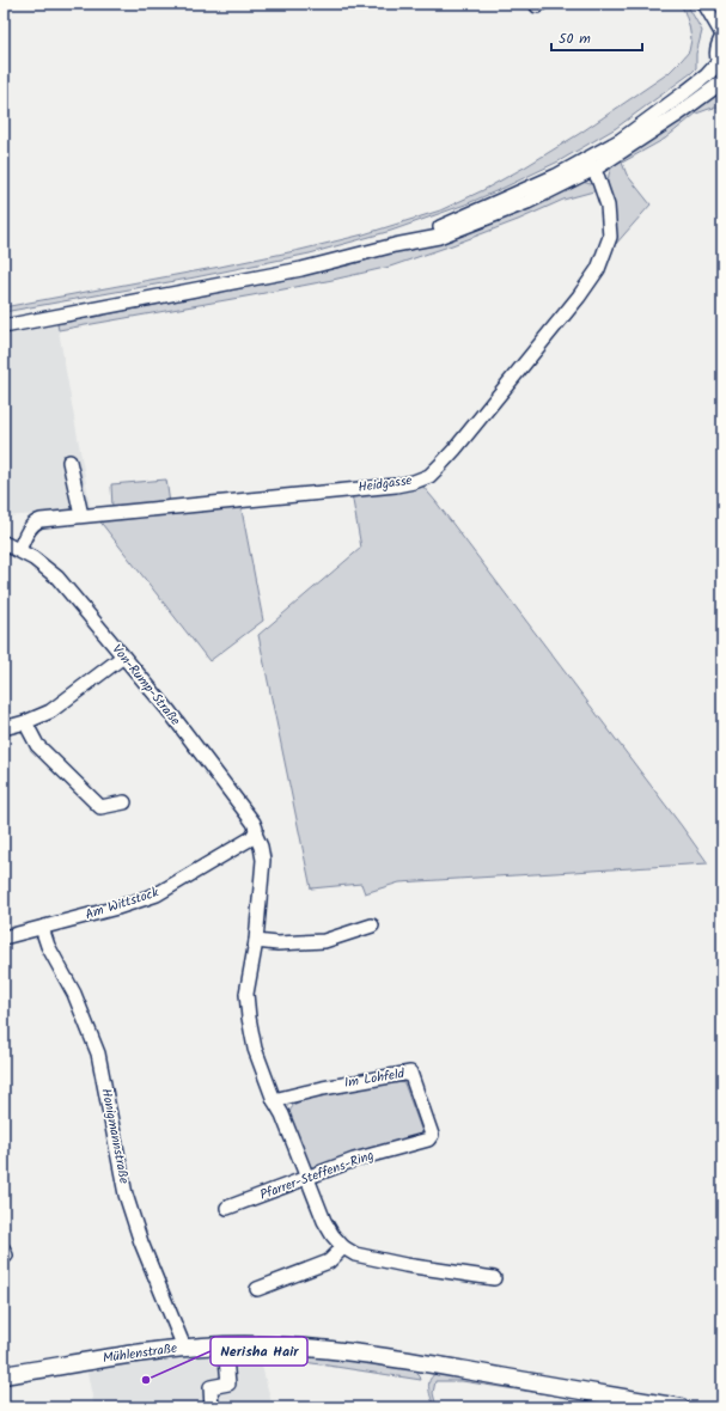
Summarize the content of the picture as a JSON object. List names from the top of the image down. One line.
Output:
{"streets":{"main road":["Mühlenstraße"],"street":["Heidgasse","Von-Rump-Straße","Am Wittstock","Im Lohfeld","Honigmannstraße","Pfarrer-Steffens-Ring"]},"crossings":[["Heidgasse","Von-Rump-Straße"],["Von-Rump-Straße","Am Wittstock"],["Am Wittstock","Honigmannstraße"],["Im Lohfeld","Pfarrer-Steffens-Ring"],["Honigmannstraße","Mühlenstraße"]],"places":["Nerisha Hair"],"scale_bar":"50 m"}
